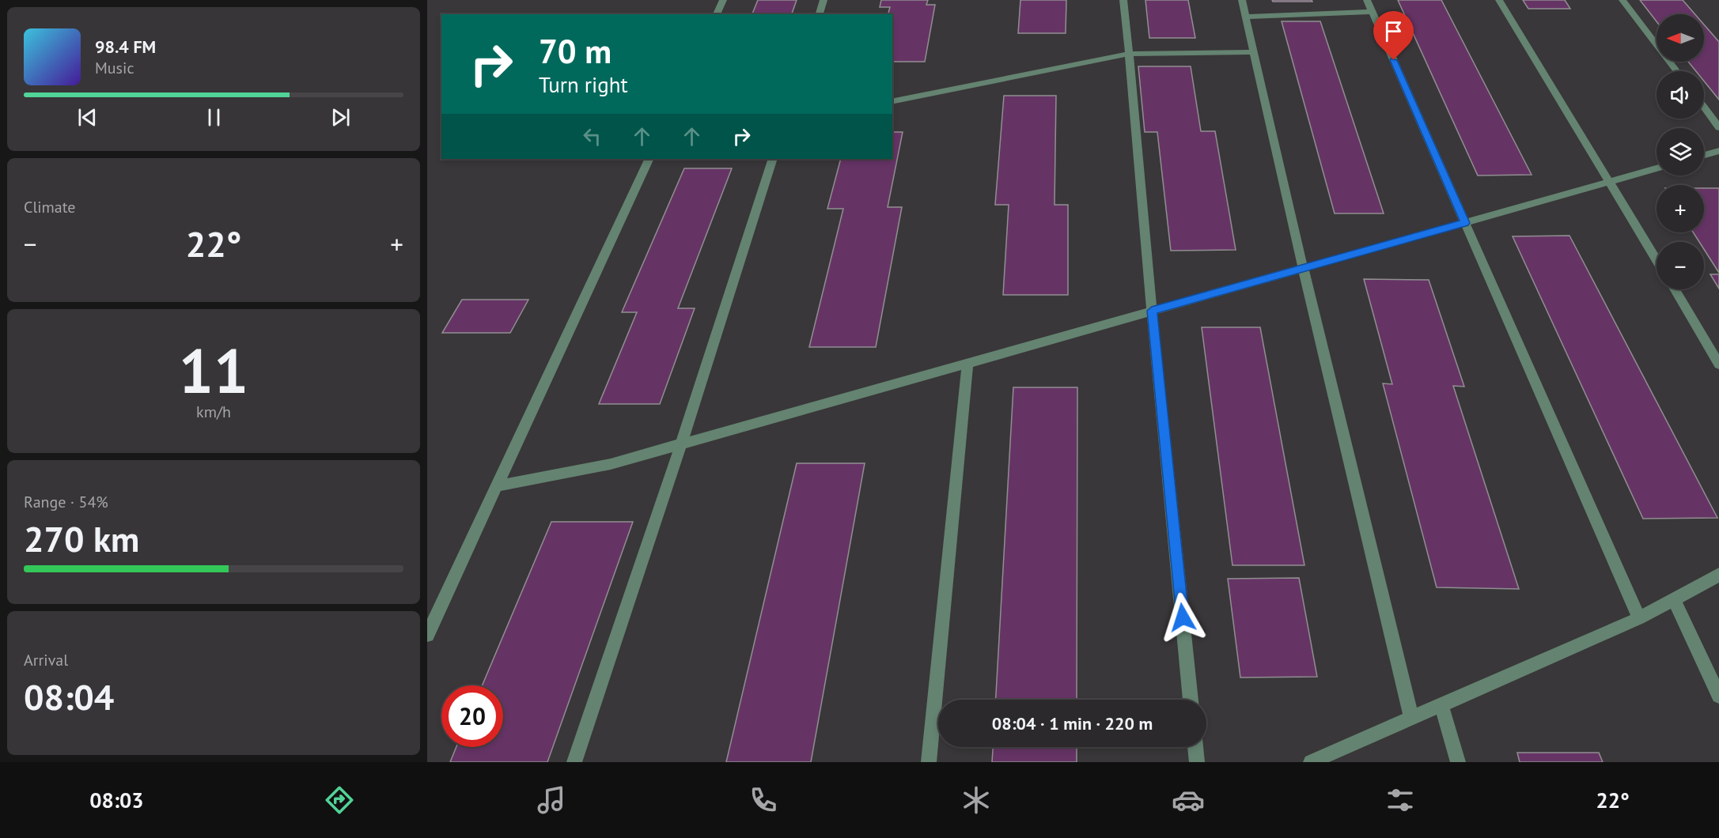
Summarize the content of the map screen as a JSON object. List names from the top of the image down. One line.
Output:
{"north":"left","page":{"map_buttons":["+","−"],"turn":["70 m","Turn right"],"song":["98.4 FM","Music"],"tile":["Climate",["11","km/h"],["Range · 54%","270 km"],["Arrival","08:04"]],"heat":["−","22°","+"],"limit":"20","trip":"08:04 · 1 min · 220 m","tabs":["08:03","22°"]}}
